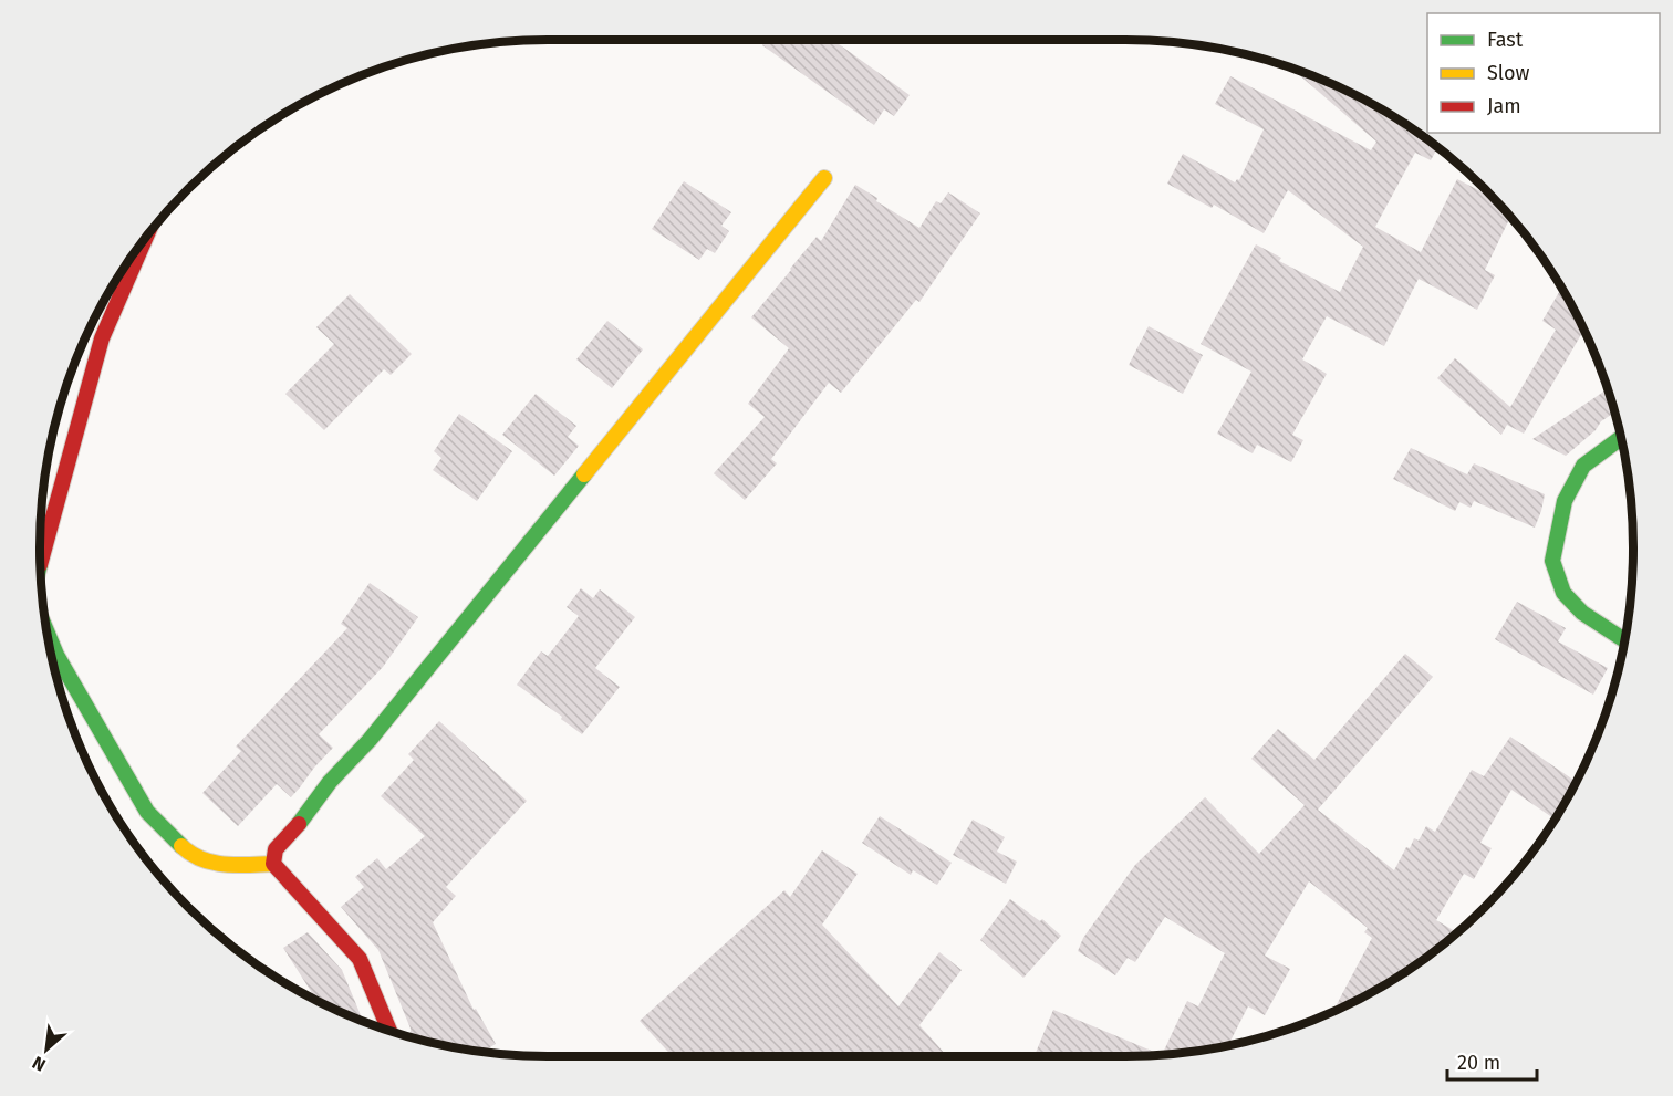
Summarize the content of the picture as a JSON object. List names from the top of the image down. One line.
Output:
{"legend":["Fast","Slow","Jam"],"scale_bar":"20 m","north":"bottom left"}
